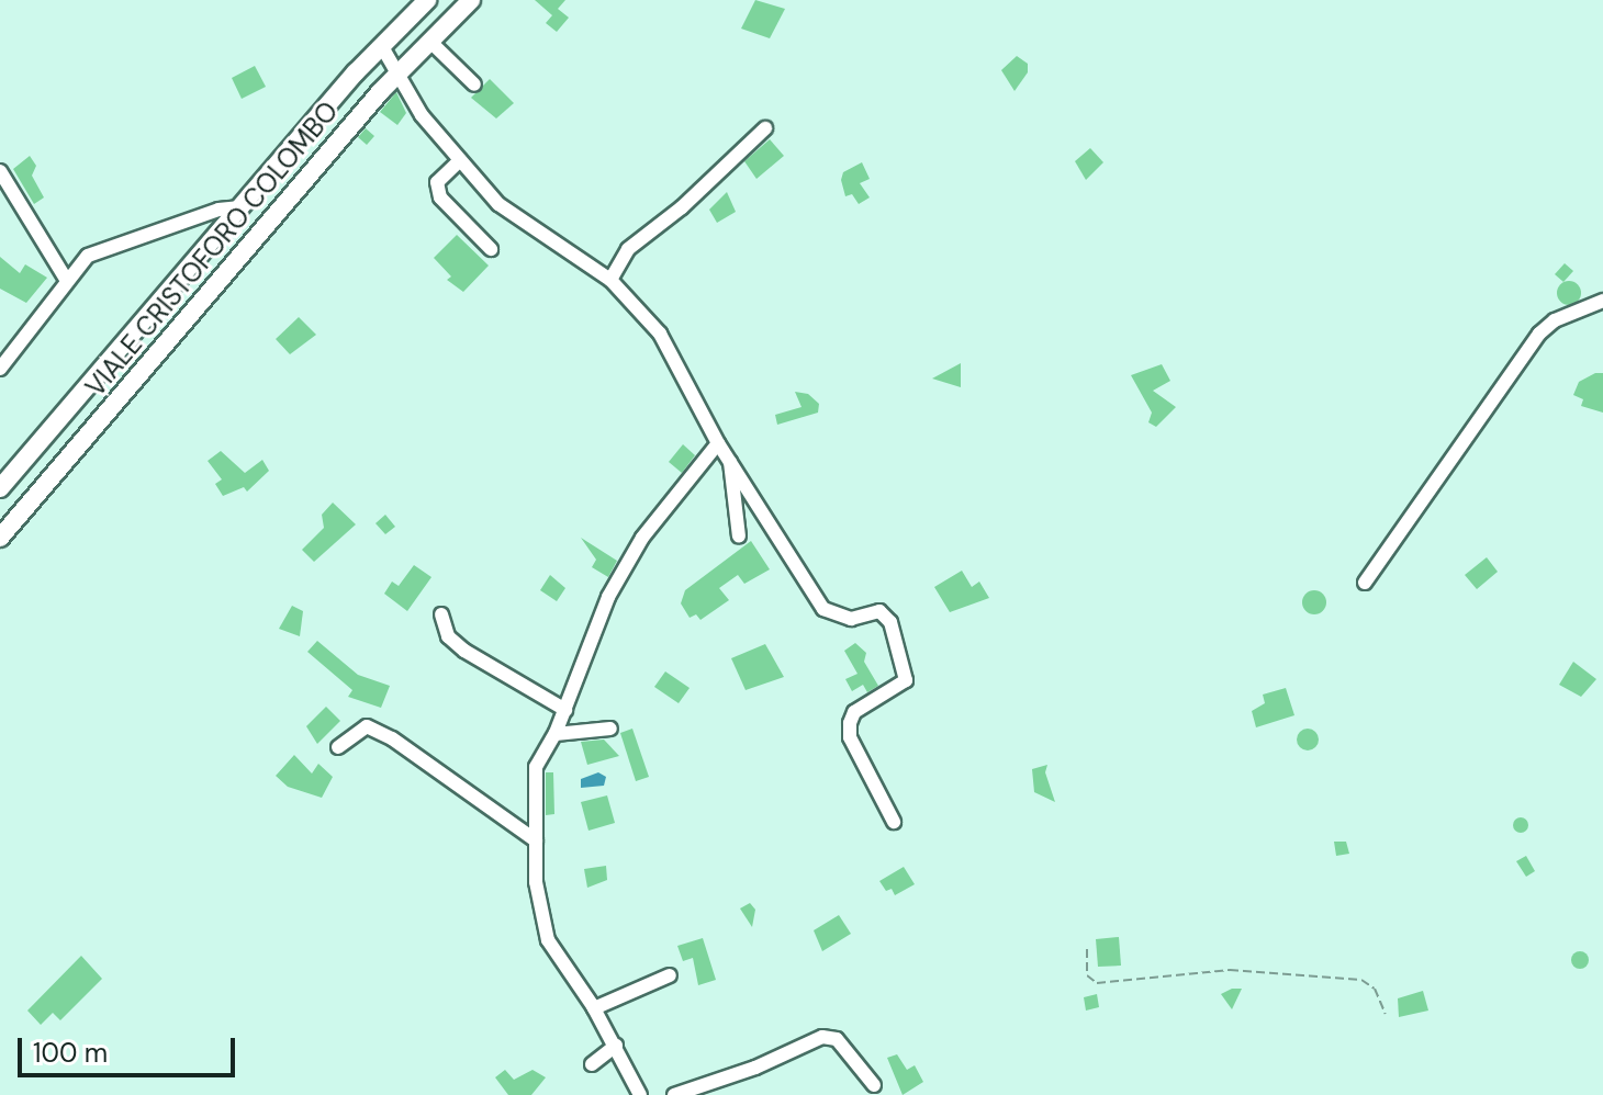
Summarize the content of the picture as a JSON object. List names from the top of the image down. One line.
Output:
{"streets":{"main road":["VIALE CRISTOFORO COLOMBO"]},"scale_bar":"100 m"}
